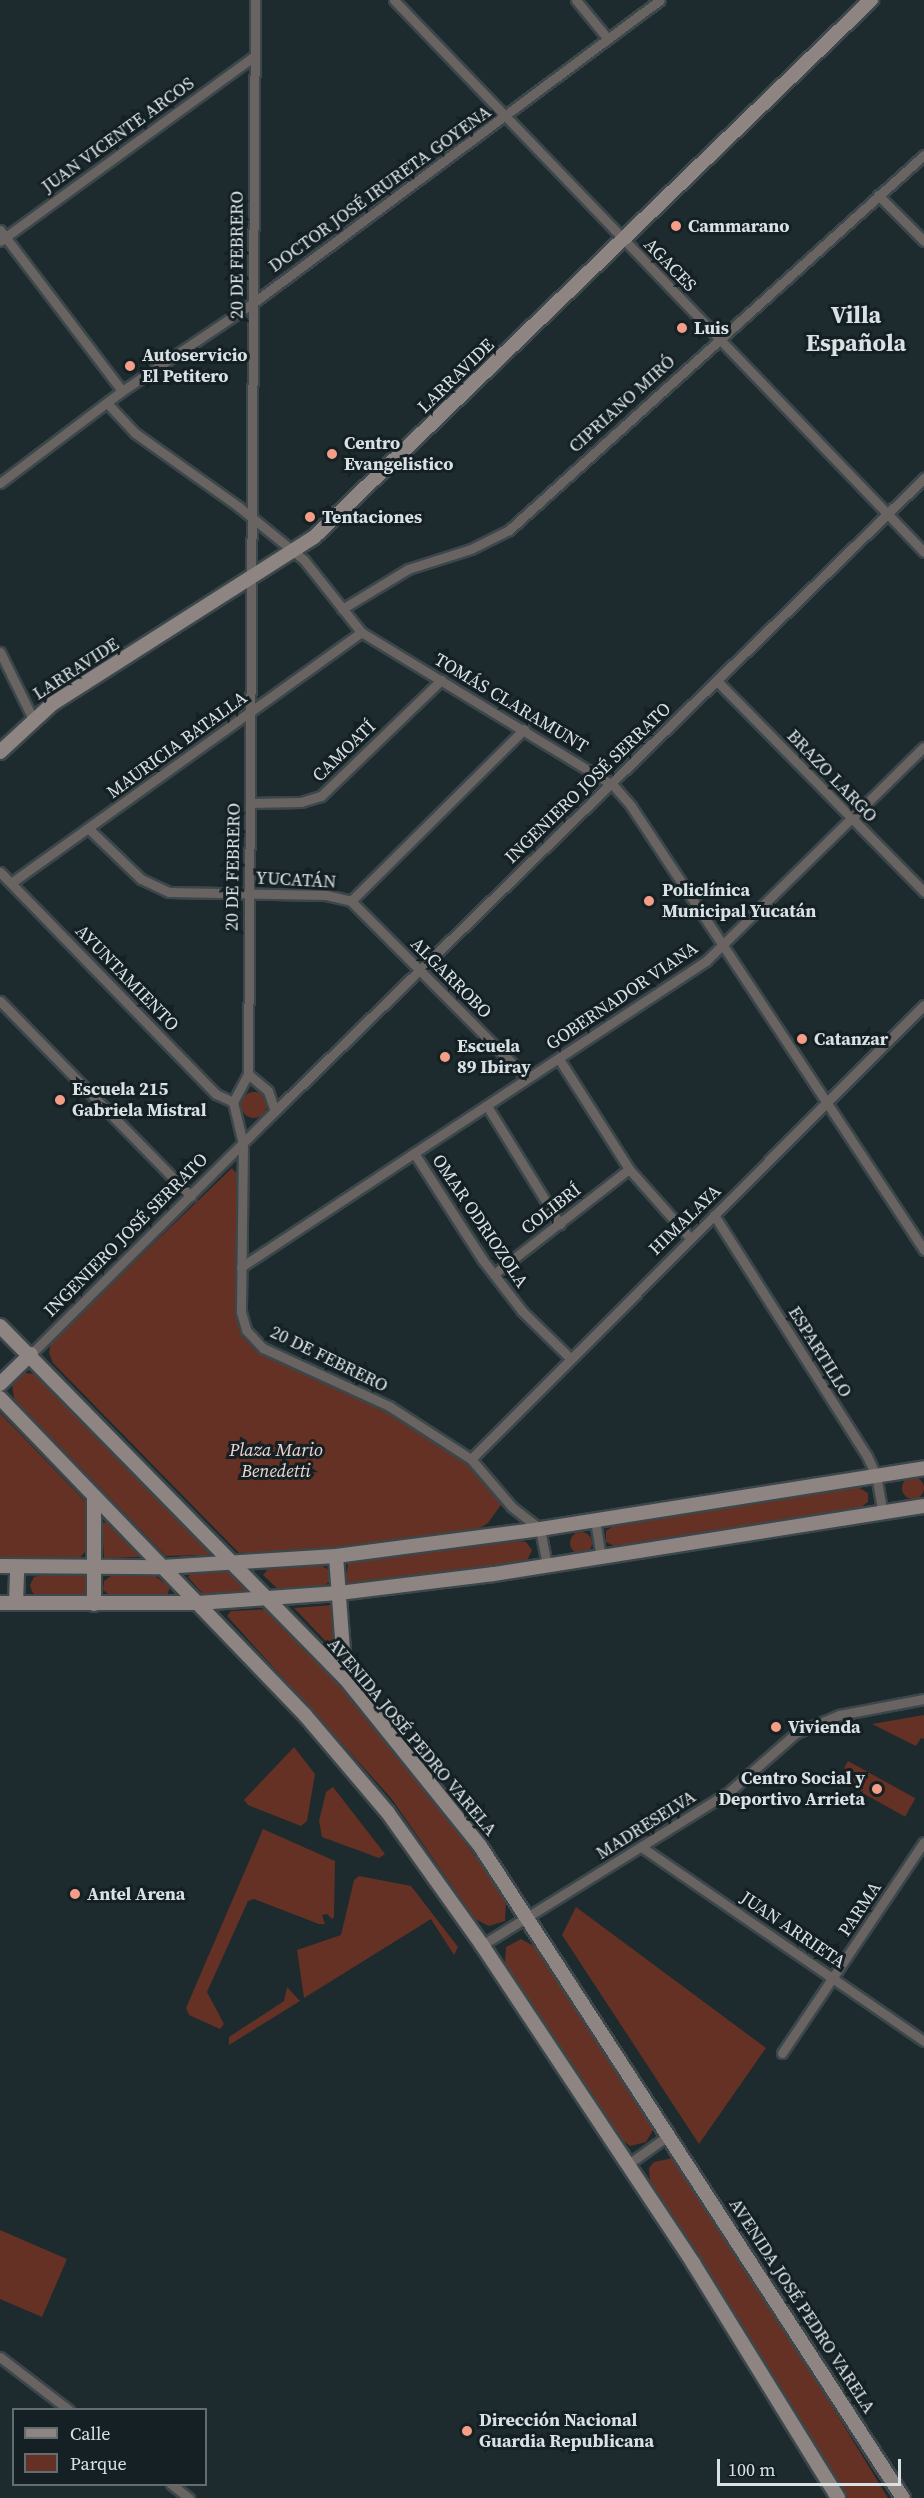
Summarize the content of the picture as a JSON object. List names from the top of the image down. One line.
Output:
{"streets":{"street":["JUAN VICENTE ARCOS","DOCTOR JOSÉ IRURETA GOYENA","20 DE FEBRERO","AGACES","LARRAVIDE","CIPRIANO MIRÓ","TOMÁS CLARAMUNT","MAURICIA BATALLA","CAMOATÍ","BRAZO LARGO","INGENIERO JOSÉ SERRATO","YUCATÁN","AYUNTAMIENTO","ALGARROBO","GOBERNADOR VIANA","COLIBRÍ","HIMALAYA","OMAR ODRIOZOLA","ESPARTILLO","AVENIDA JOSÉ PEDRO VARELA","MADRESELVA","PARMA","JUAN ARRIETA"]},"crossings":[["JUAN VICENTE ARCOS","20 DE FEBRERO"],["DOCTOR JOSÉ IRURETA GOYENA","20 DE FEBRERO"],["DOCTOR JOSÉ IRURETA GOYENA","AGACES"],["DOCTOR JOSÉ IRURETA GOYENA","TOMÁS CLARAMUNT"],["20 DE FEBRERO","LARRAVIDE"],["20 DE FEBRERO","TOMÁS CLARAMUNT"],["20 DE FEBRERO","MAURICIA BATALLA"],["20 DE FEBRERO","CAMOATÍ"],["20 DE FEBRERO","INGENIERO JOSÉ SERRATO"],["20 DE FEBRERO","YUCATÁN"],["20 DE FEBRERO","AYUNTAMIENTO"],["20 DE FEBRERO","GOBERNADOR VIANA"],["20 DE FEBRERO","HIMALAYA"],["AGACES","LARRAVIDE"],["AGACES","CIPRIANO MIRÓ"],["AGACES","INGENIERO JOSÉ SERRATO"],["LARRAVIDE","TOMÁS CLARAMUNT"],["CIPRIANO MIRÓ","TOMÁS CLARAMUNT"],["TOMÁS CLARAMUNT","MAURICIA BATALLA"],["TOMÁS CLARAMUNT","CAMOATÍ"],["TOMÁS CLARAMUNT","INGENIERO JOSÉ SERRATO"],["TOMÁS CLARAMUNT","YUCATÁN"],["TOMÁS CLARAMUNT","GOBERNADOR VIANA"],["TOMÁS CLARAMUNT","HIMALAYA"],["MAURICIA BATALLA","YUCATÁN"],["MAURICIA BATALLA","AYUNTAMIENTO"],["BRAZO LARGO","INGENIERO JOSÉ SERRATO"],["BRAZO LARGO","GOBERNADOR VIANA"],["INGENIERO JOSÉ SERRATO","ALGARROBO"],["INGENIERO JOSÉ SERRATO","AVENIDA JOSÉ PEDRO VARELA"],["YUCATÁN","ALGARROBO"],["ALGARROBO","GOBERNADOR VIANA"],["GOBERNADOR VIANA","OMAR ODRIOZOLA"],["COLIBRÍ","OMAR ODRIOZOLA"],["HIMALAYA","OMAR ODRIOZOLA"],["HIMALAYA","ESPARTILLO"],["AVENIDA JOSÉ PEDRO VARELA","MADRESELVA"],["MADRESELVA","JUAN ARRIETA"],["PARMA","JUAN ARRIETA"]],"districts":["Villa Española"],"parks":["Plaza Mario Benedetti"],"places":["Cammarano","Luis","Autoservicio El Petitero","Centro Evangelistico","Tentaciones","Policlínica Municipal Yucatán","Catanzar","Escuela 89 Ibiray","Escuela 215 Gabriela Mistral","Vivienda","Centro Social y Deportivo Arrieta","Antel Arena","Dirección Nacional Guardia Republicana"],"legend":["Calle","Parque"],"scale_bar":"100 m"}
